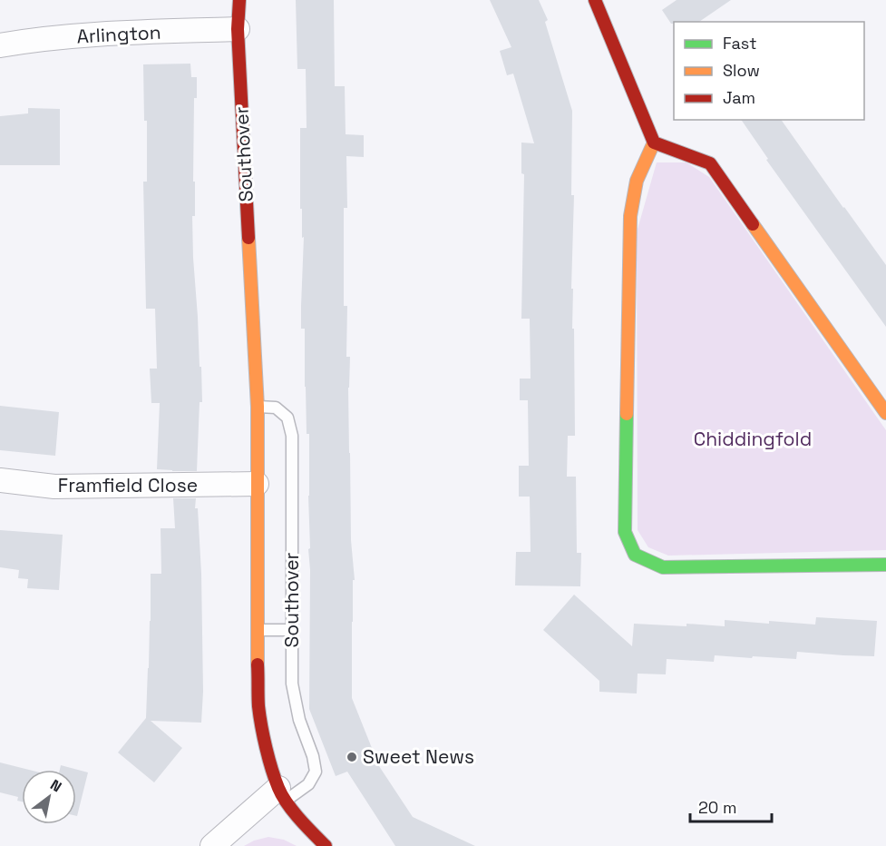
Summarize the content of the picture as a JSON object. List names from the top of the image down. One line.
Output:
{"streets":{"street":["Arlington","Southover","Framfield Close"]},"crossings":[["Arlington","Southover"],["Southover","Framfield Close"]],"parks":["Chiddingfold"],"places":["Sweet News"],"legend":["Fast","Slow","Jam"],"scale_bar":"20 m","north":"top right"}
